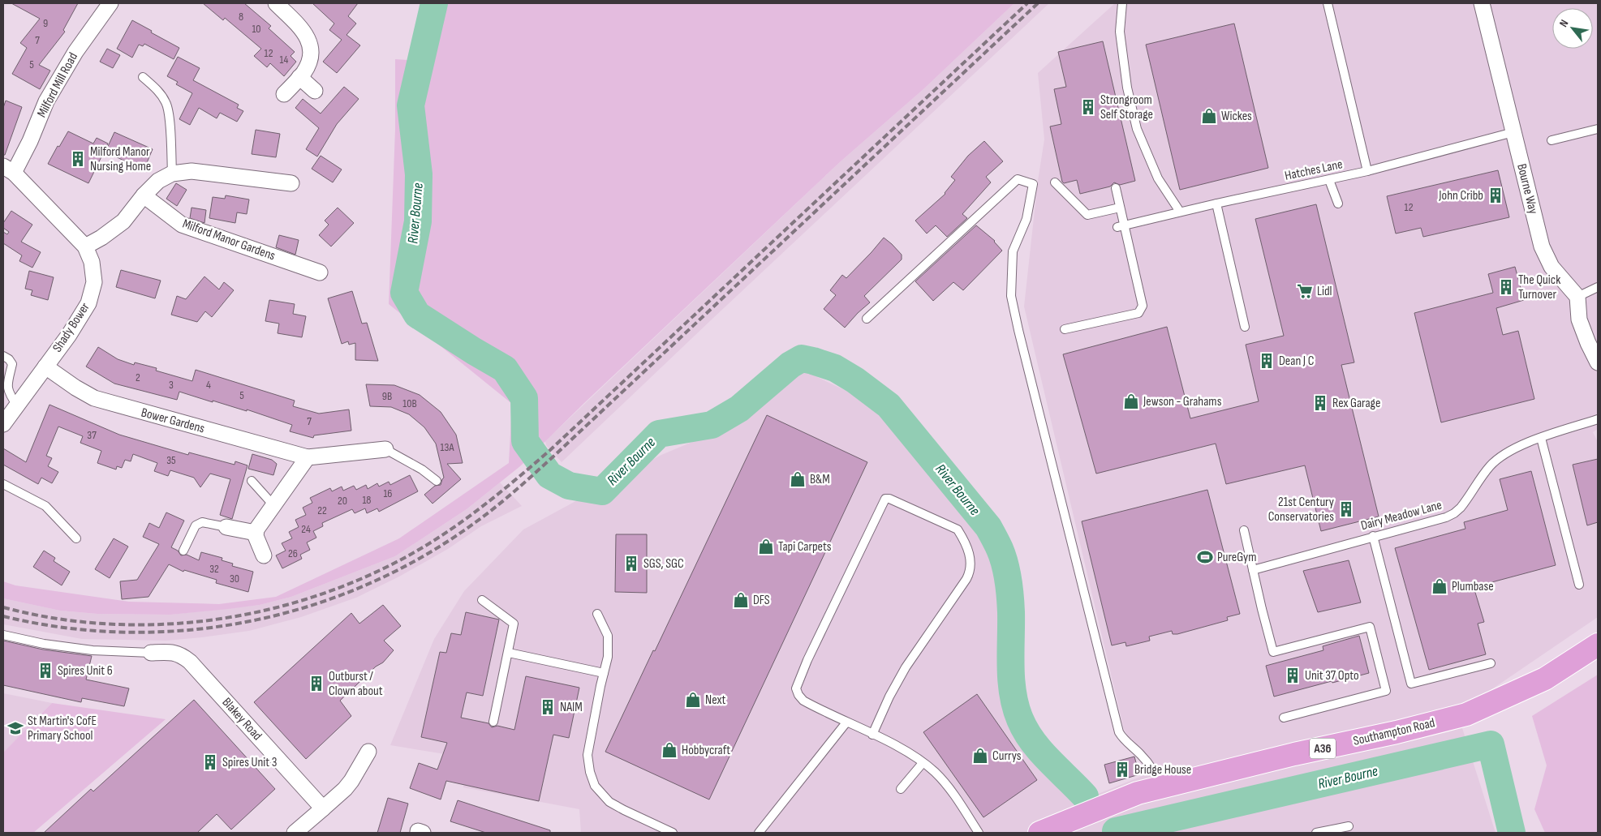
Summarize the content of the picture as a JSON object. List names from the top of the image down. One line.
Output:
{"streets":{"highway":["Southampton Road","A36"],"street":["Milford Mill Road","Bourne Way","Milford Manor Gardens","Shady Bower","Bower Gardens","Blakey Road"],"lane":["Hatches Lane","Dairy Meadow Lane"]},"crossings":[["Milford Mill Road","Shady Bower"],["Hatches Lane","Bourne Way"],["Shady Bower","Bower Gardens"]],"water":["River Bourne"],"places":{"building":["Strongroom Self Storage","Milford Manor Nursing Home","John Cribb","The Quick Turnover","Dean J C","Rex Garage","21st Century Conservatories","SGS, SGC","Spires Unit 6","Unit 37 Opto","Outburst / Clown about","NAIM","Spires Unit 3","Bridge House"],"shop":["Wickes","Jewson - Grahams","B&M","Tapi Carpets","Plumbase","DFS","Next","Hobbycraft","Currys"],"supermarket":["Lidl"],"sports":["PureGym"],"school or university":["St Martin's CofE Primary School"]},"house_numbers":["8","9","10","7","12","14","5","12","2","3","4","5","9B","10B","7","37","13A","35","16","18","20","22","24","26","32","30"],"north":"top left"}
